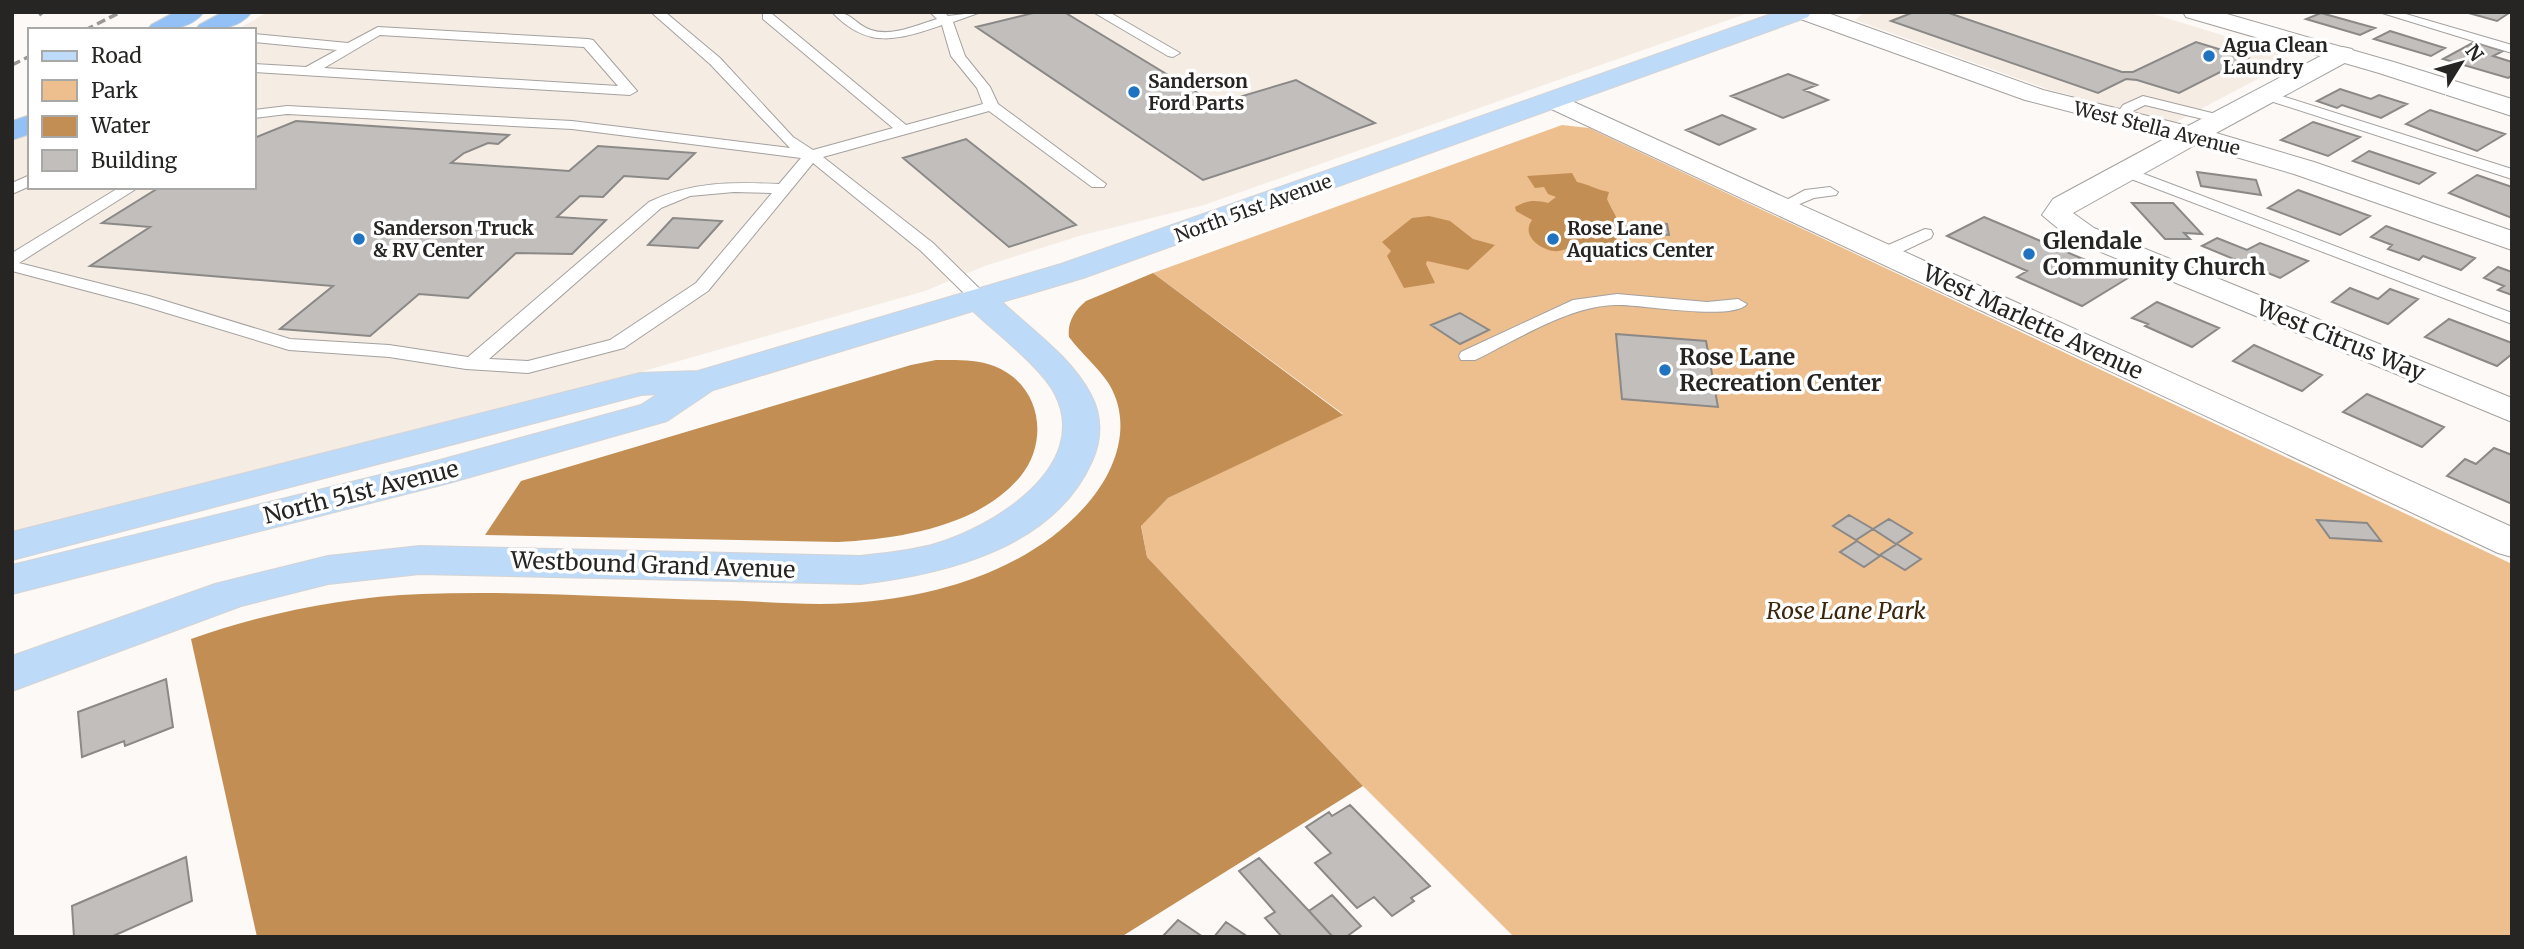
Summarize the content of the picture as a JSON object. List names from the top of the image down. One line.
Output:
{"streets":{"main road":["North 51st Avenue","Westbound Grand Avenue"],"street":["West Stella Avenue","West Marlette Avenue","West Citrus Way"]},"crossings":[["West Stella Avenue","North 51st Avenue"],["North 51st Avenue","West Marlette Avenue"],["North 51st Avenue","Westbound Grand Avenue"]],"parks":["Rose Lane Park"],"places":["Agua Clean Laundry","Sanderson Ford Parts","Sanderson Truck & RV Center","Rose Lane Aquatics Center","Glendale Community Church","Rose Lane Recreation Center"],"legend":["Road","Park","Water","Building"],"north":"top right"}
